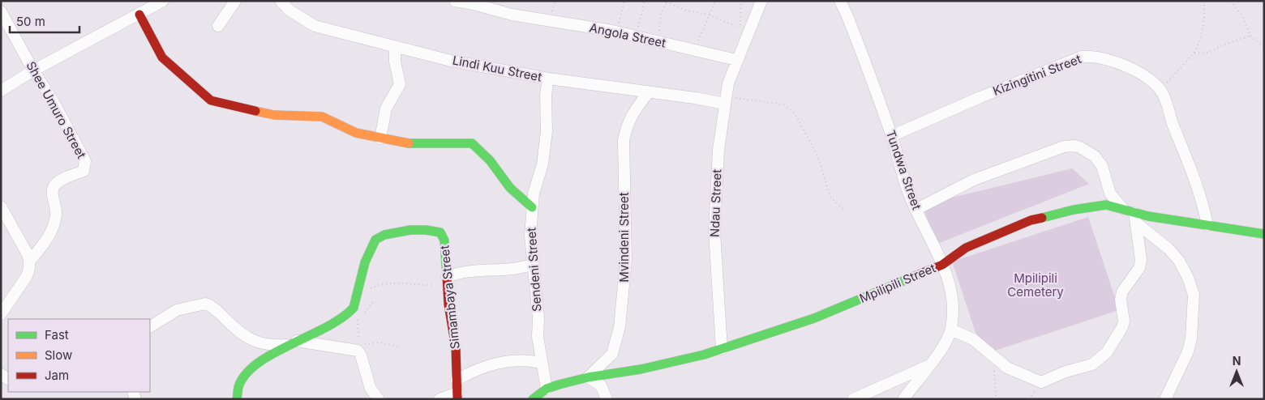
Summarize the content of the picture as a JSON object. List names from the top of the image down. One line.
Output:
{"streets":{"street":["Angola Street","Lindi Kuu Street","Kizingitini Street","Shee Umuro Street","Tundwa Street","Ndau Street","Mvindeni Street","Sendeni Street","Mpilipili Street","Simambaya Street"]},"crossings":[["Angola Street","Ndau Street"],["Lindi Kuu Street","Ndau Street"],["Lindi Kuu Street","Mvindeni Street"],["Lindi Kuu Street","Sendeni Street"],["Kizingitini Street","Tundwa Street"],["Kizingitini Street","Mpilipili Street"],["Tundwa Street","Mpilipili Street"],["Ndau Street","Mpilipili Street"],["Mvindeni Street","Mpilipili Street"],["Sendeni Street","Mpilipili Street"]],"parks":["Mpilipili Cemetery"],"legend":["Fast","Slow","Jam"],"scale_bar":"50 m","north":"top"}
